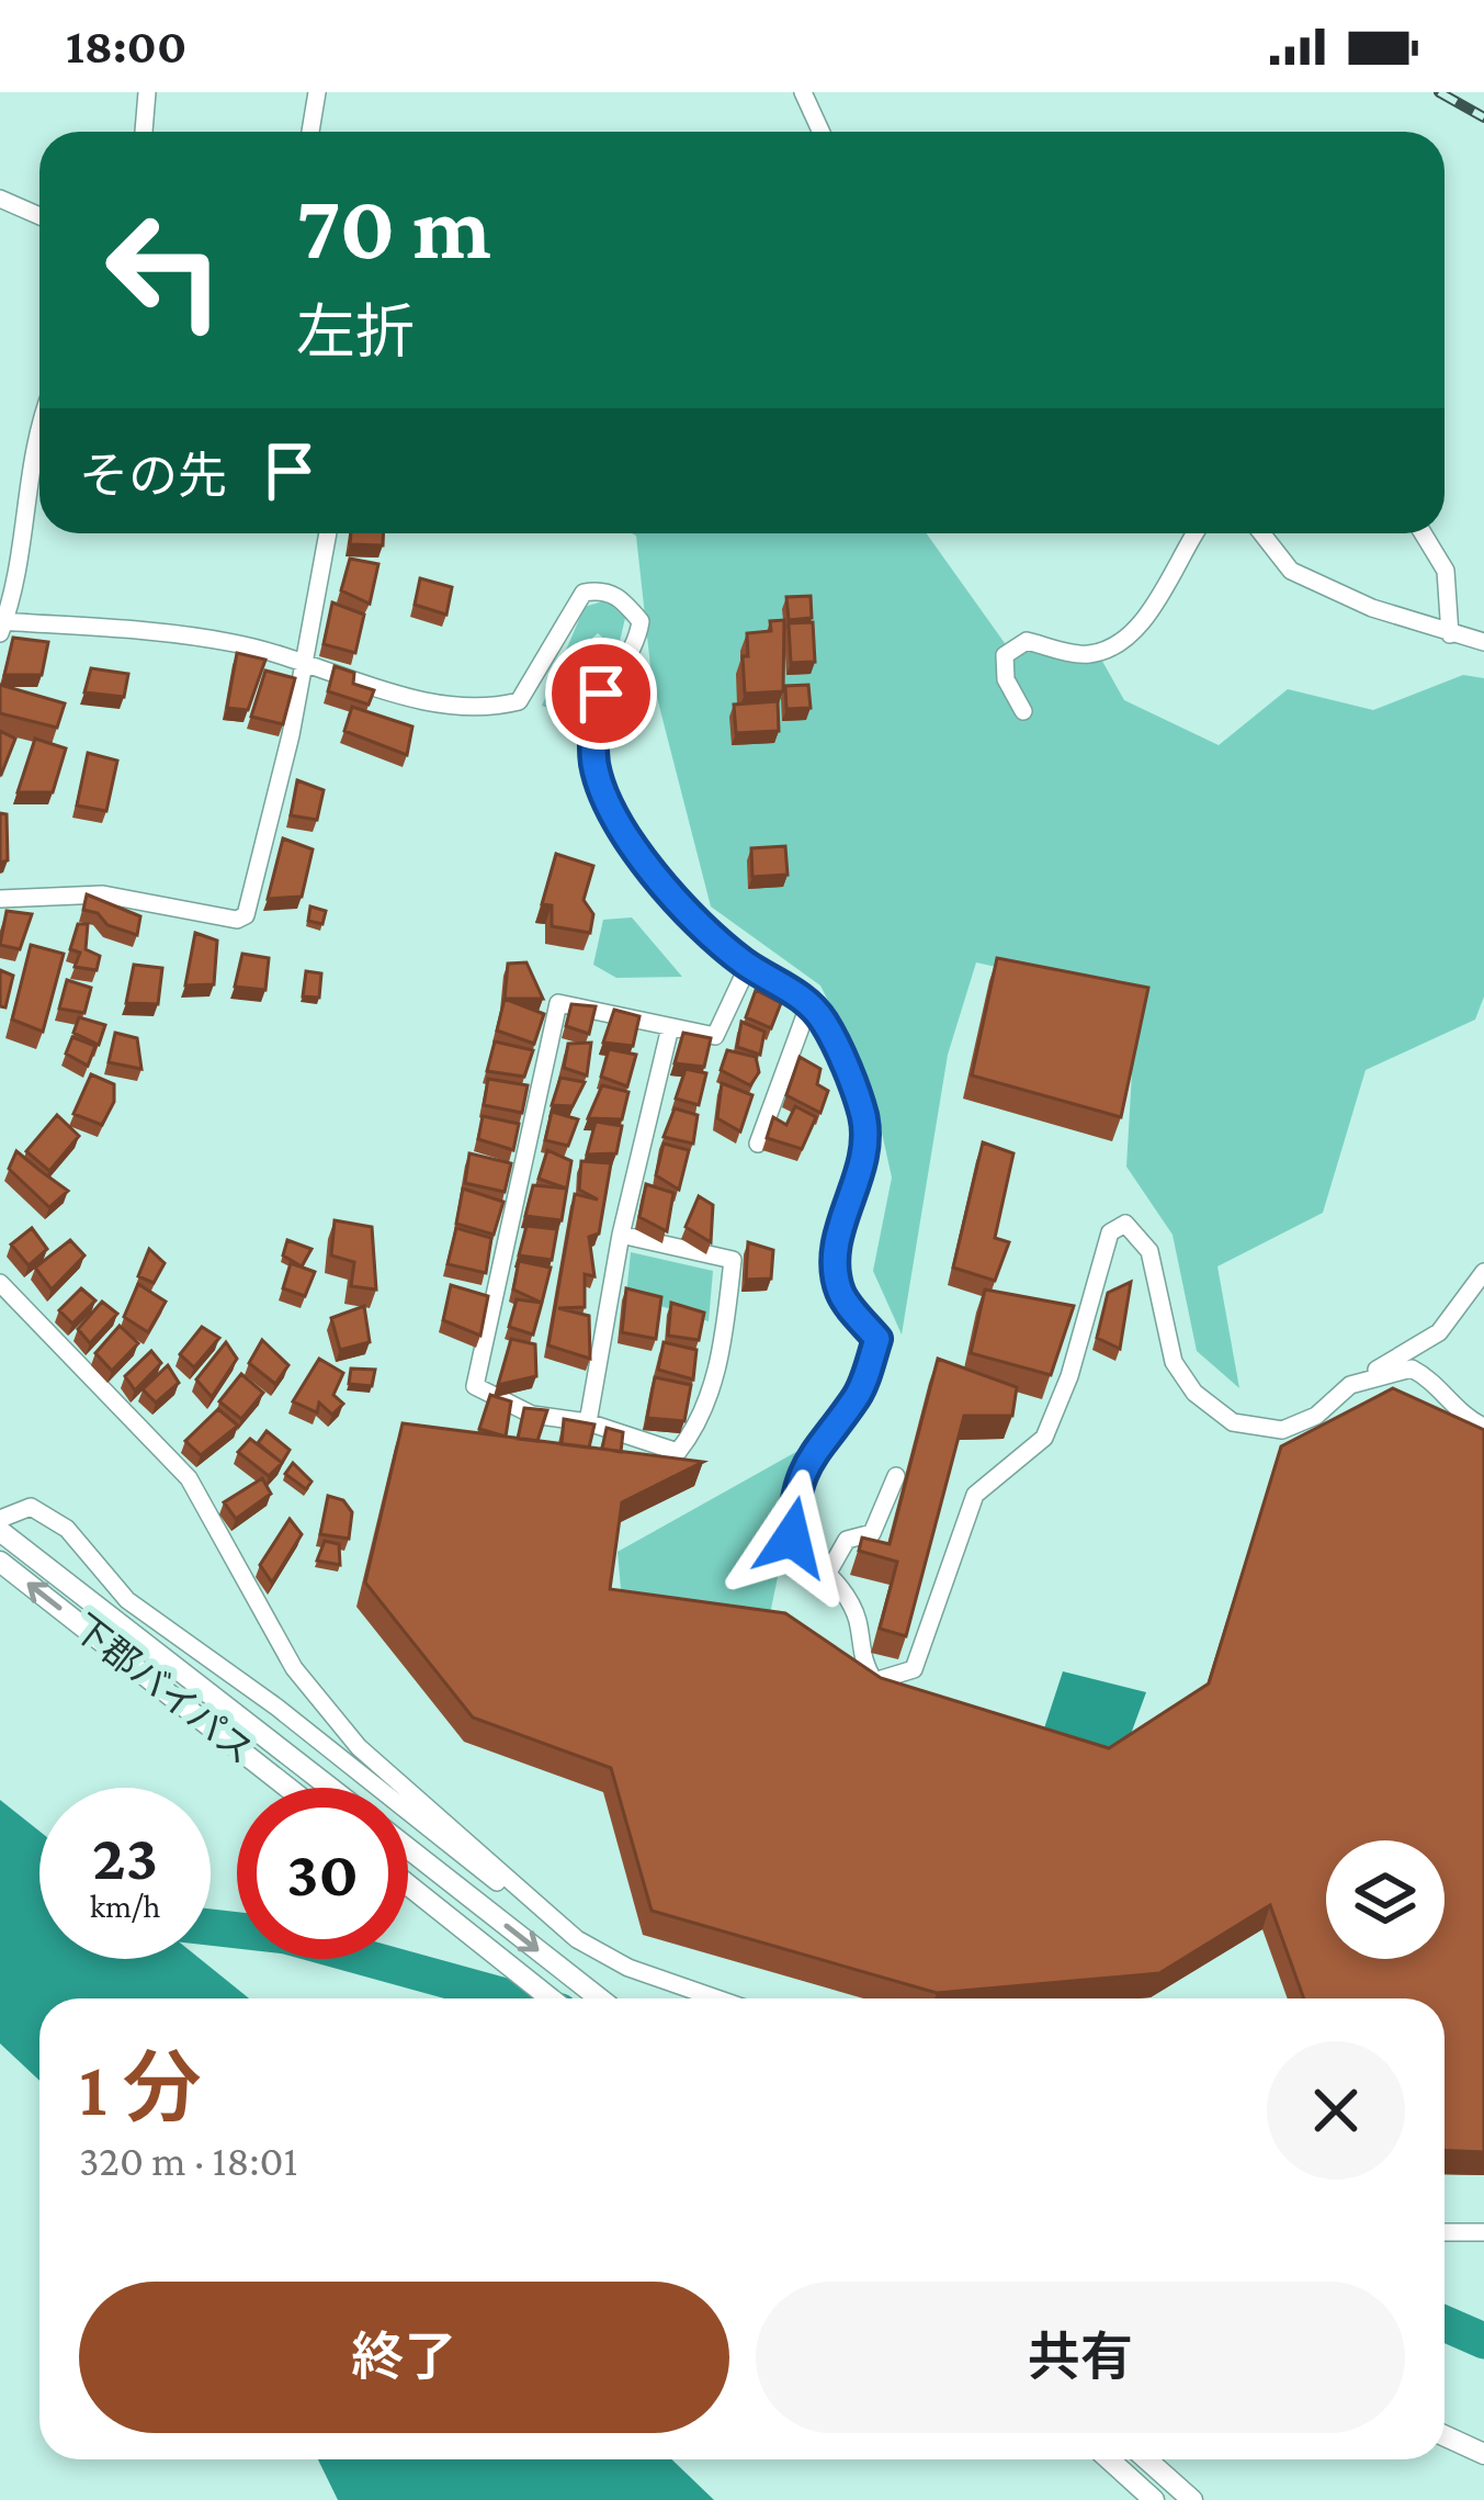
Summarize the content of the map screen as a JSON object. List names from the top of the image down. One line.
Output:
{"streets":{"street":["下郡バイパス"]},"page":{"status":"18:00","turn":["70 m","左折"],"then":"その先","speed":"23 km/h","limit":"30","heading":["1 分","320 m · 18:01"],"buttons":["終了","共有"]}}
